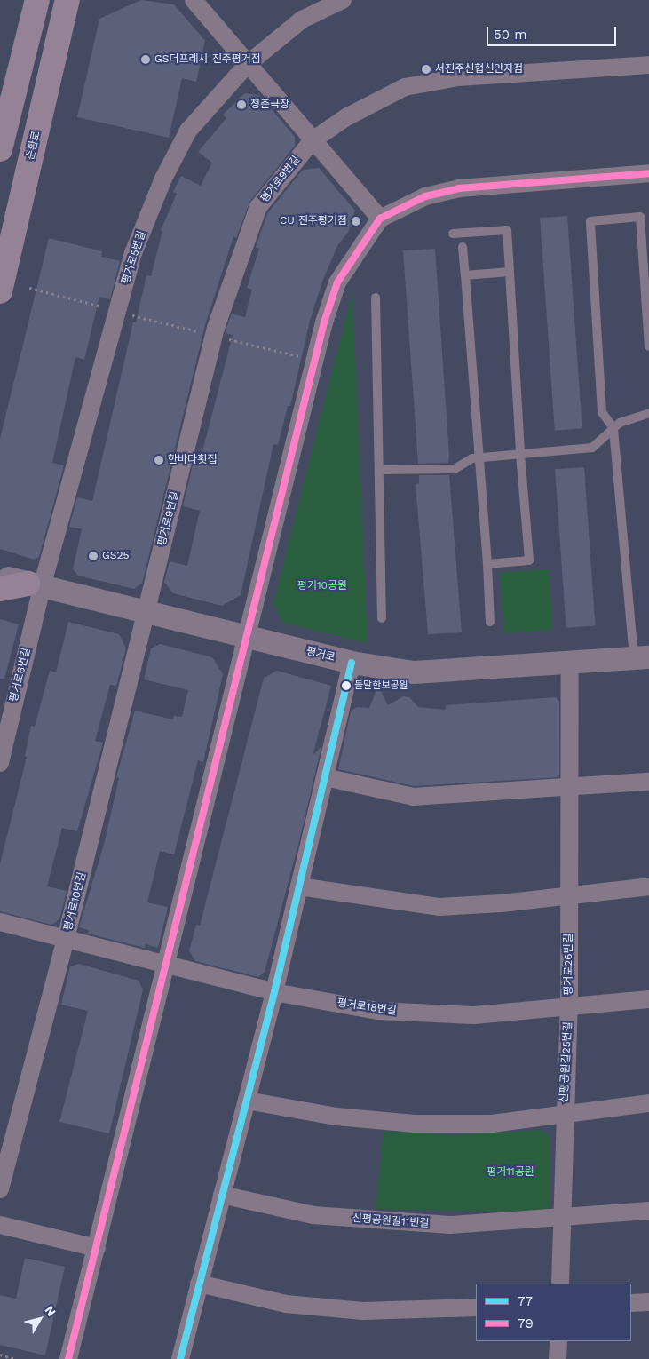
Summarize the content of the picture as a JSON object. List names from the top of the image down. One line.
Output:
{"streets":{"main road":["순환로"],"street":["평거로9번길","평거로5번길","평거로","평거로6번길","평거로10번길","평거로26번길","평거로18번길","신평공원길25번길","신평공원길11번길"]},"crossings":[["평거로9번길","평거로"],["평거로9번길","평거로10번길"],["평거로5번길","평거로"],["평거로5번길","평거로6번길"],["평거로","평거로6번길"],["평거로","평거로10번길"],["평거로","평거로26번길"],["평거로10번길","평거로18번길"],["평거로26번길","평거로18번길"],["평거로26번길","신평공원길25번길"],["평거로18번길","신평공원길25번길"],["신평공원길25번길","신평공원길11번길"]],"parks":["평거10공원","평거11공원"],"places":["GS더프레시 진주평거점","서진주신협신안지점","청춘극장","CU 진주평거점","한바다횟집","GS25","들말한보공원"],"lines":["transit line 79","transit line 77"],"legend":["77","79"],"scale_bar":"50 m","north":"top right"}
